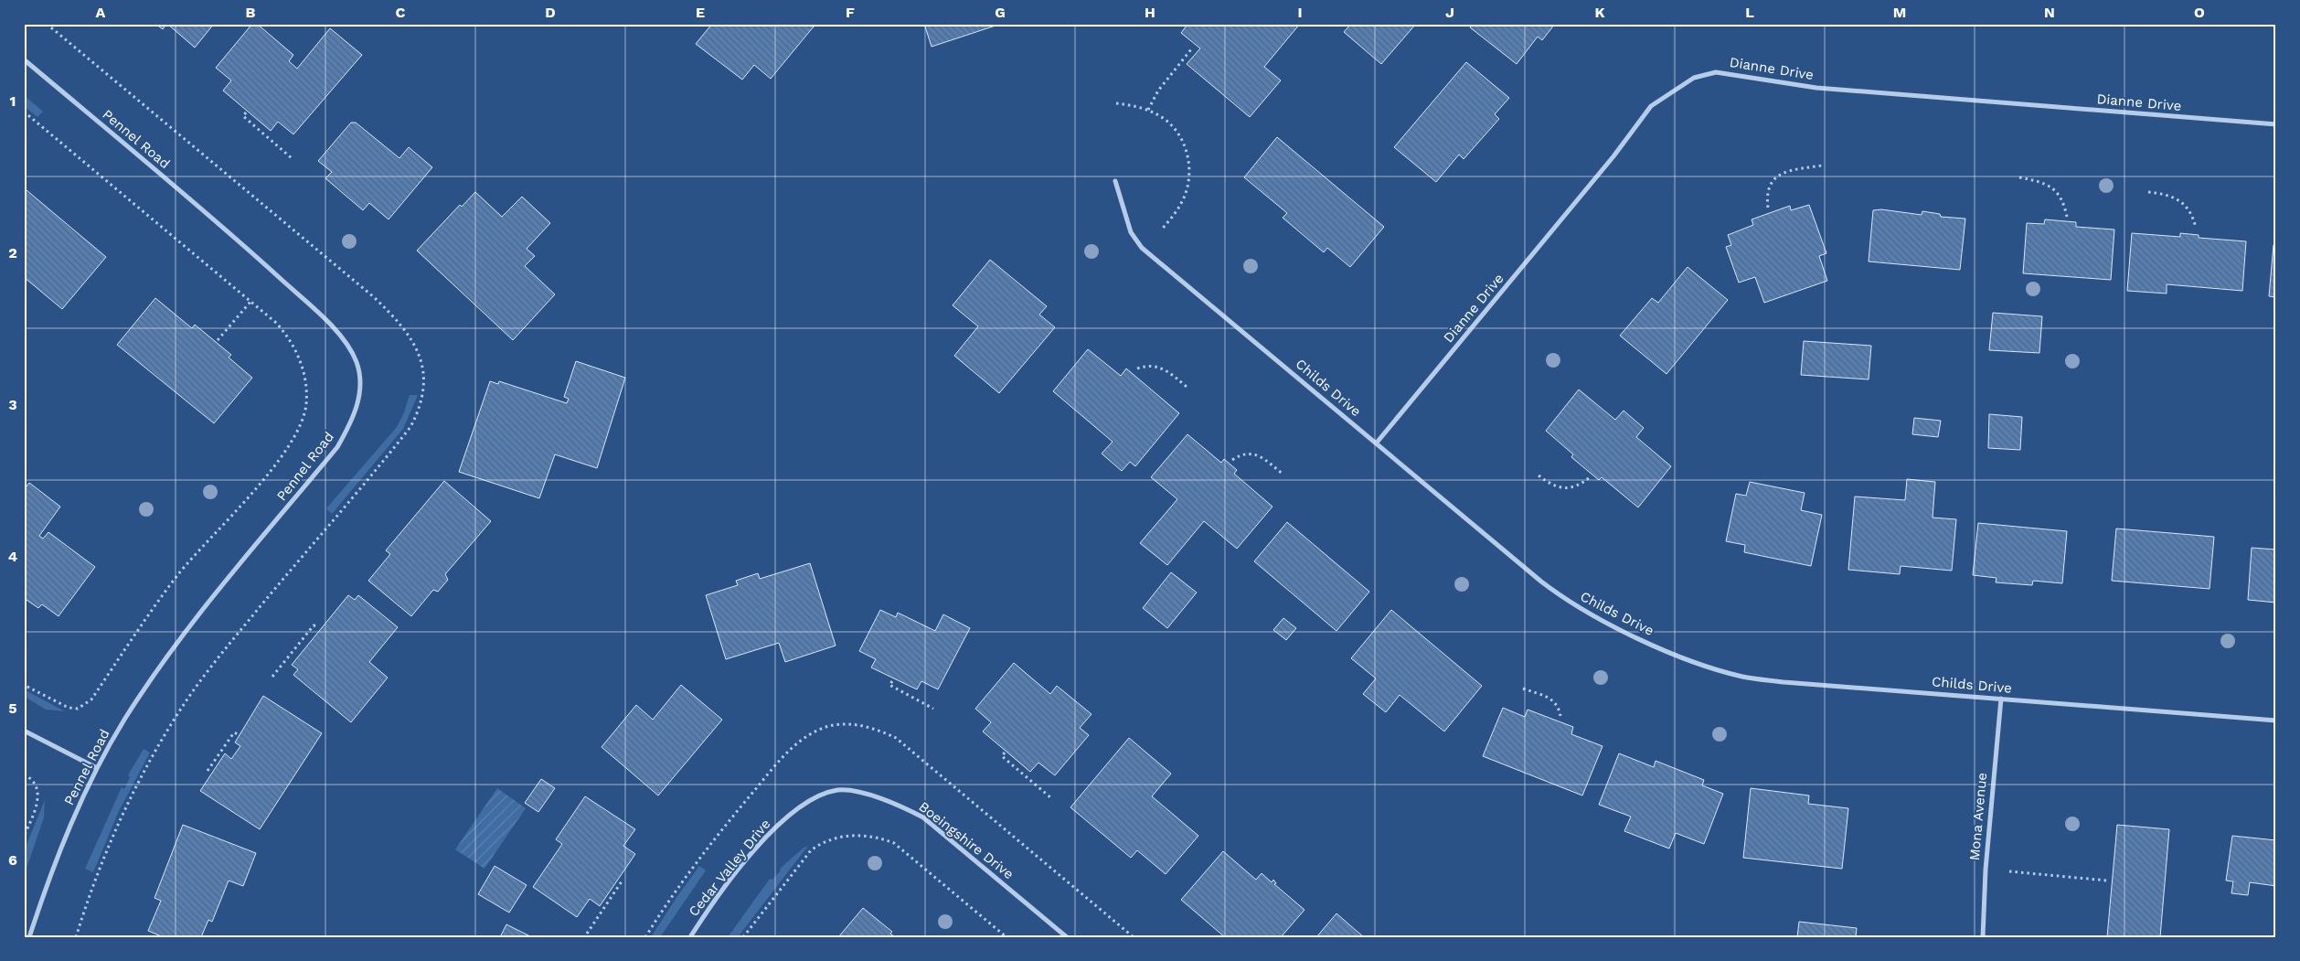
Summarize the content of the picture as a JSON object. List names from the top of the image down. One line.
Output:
{"streets":{"street":["Dianne Drive","Pennel Road","Childs Drive","Mona Avenue","Boeingshire Drive","Cedar Valley Drive"]},"crossings":[["Dianne Drive","Childs Drive"],["Childs Drive","Mona Avenue"],["Boeingshire Drive","Cedar Valley Drive"]],"grid":{"columns":["A","B","C","D","E","F","G","H","I","J","K","L","M","N","O"],"rows":["1","2","3","4","5","6"]}}
